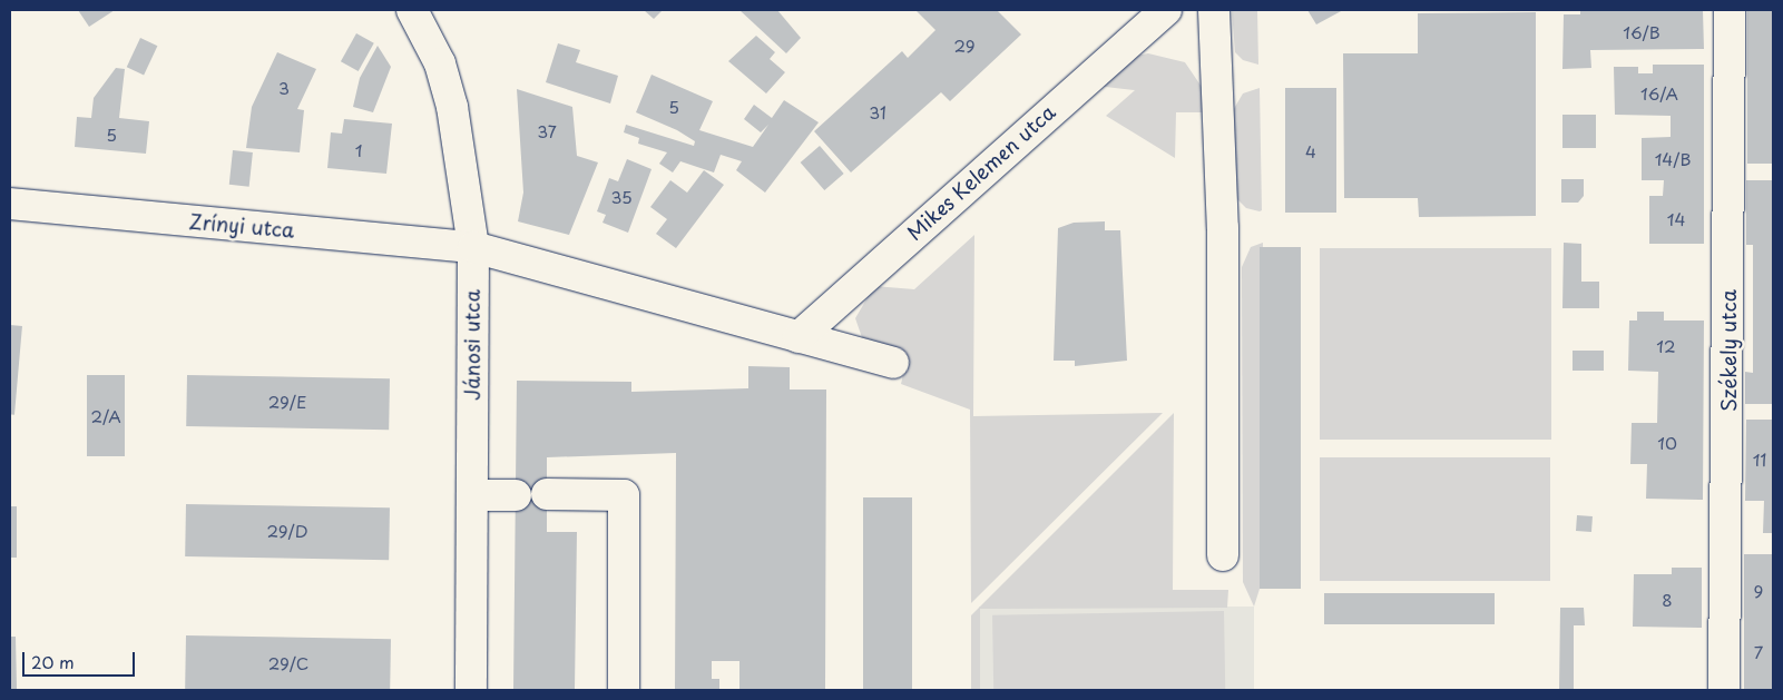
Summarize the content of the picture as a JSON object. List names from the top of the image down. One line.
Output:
{"streets":{"street":["Mikes Kelemen utca","Zrínyi utca","Jánosi utca","Székely utca"]},"crossings":[["Zrínyi utca","Jánosi utca"]],"house_numbers":["16/B","29","3","16/A","5","31","37","5","1","4","14/B","35","14","12","29/E","2/A","10","11","29/D","9","8","7","29/C"],"scale_bar":"20 m"}
